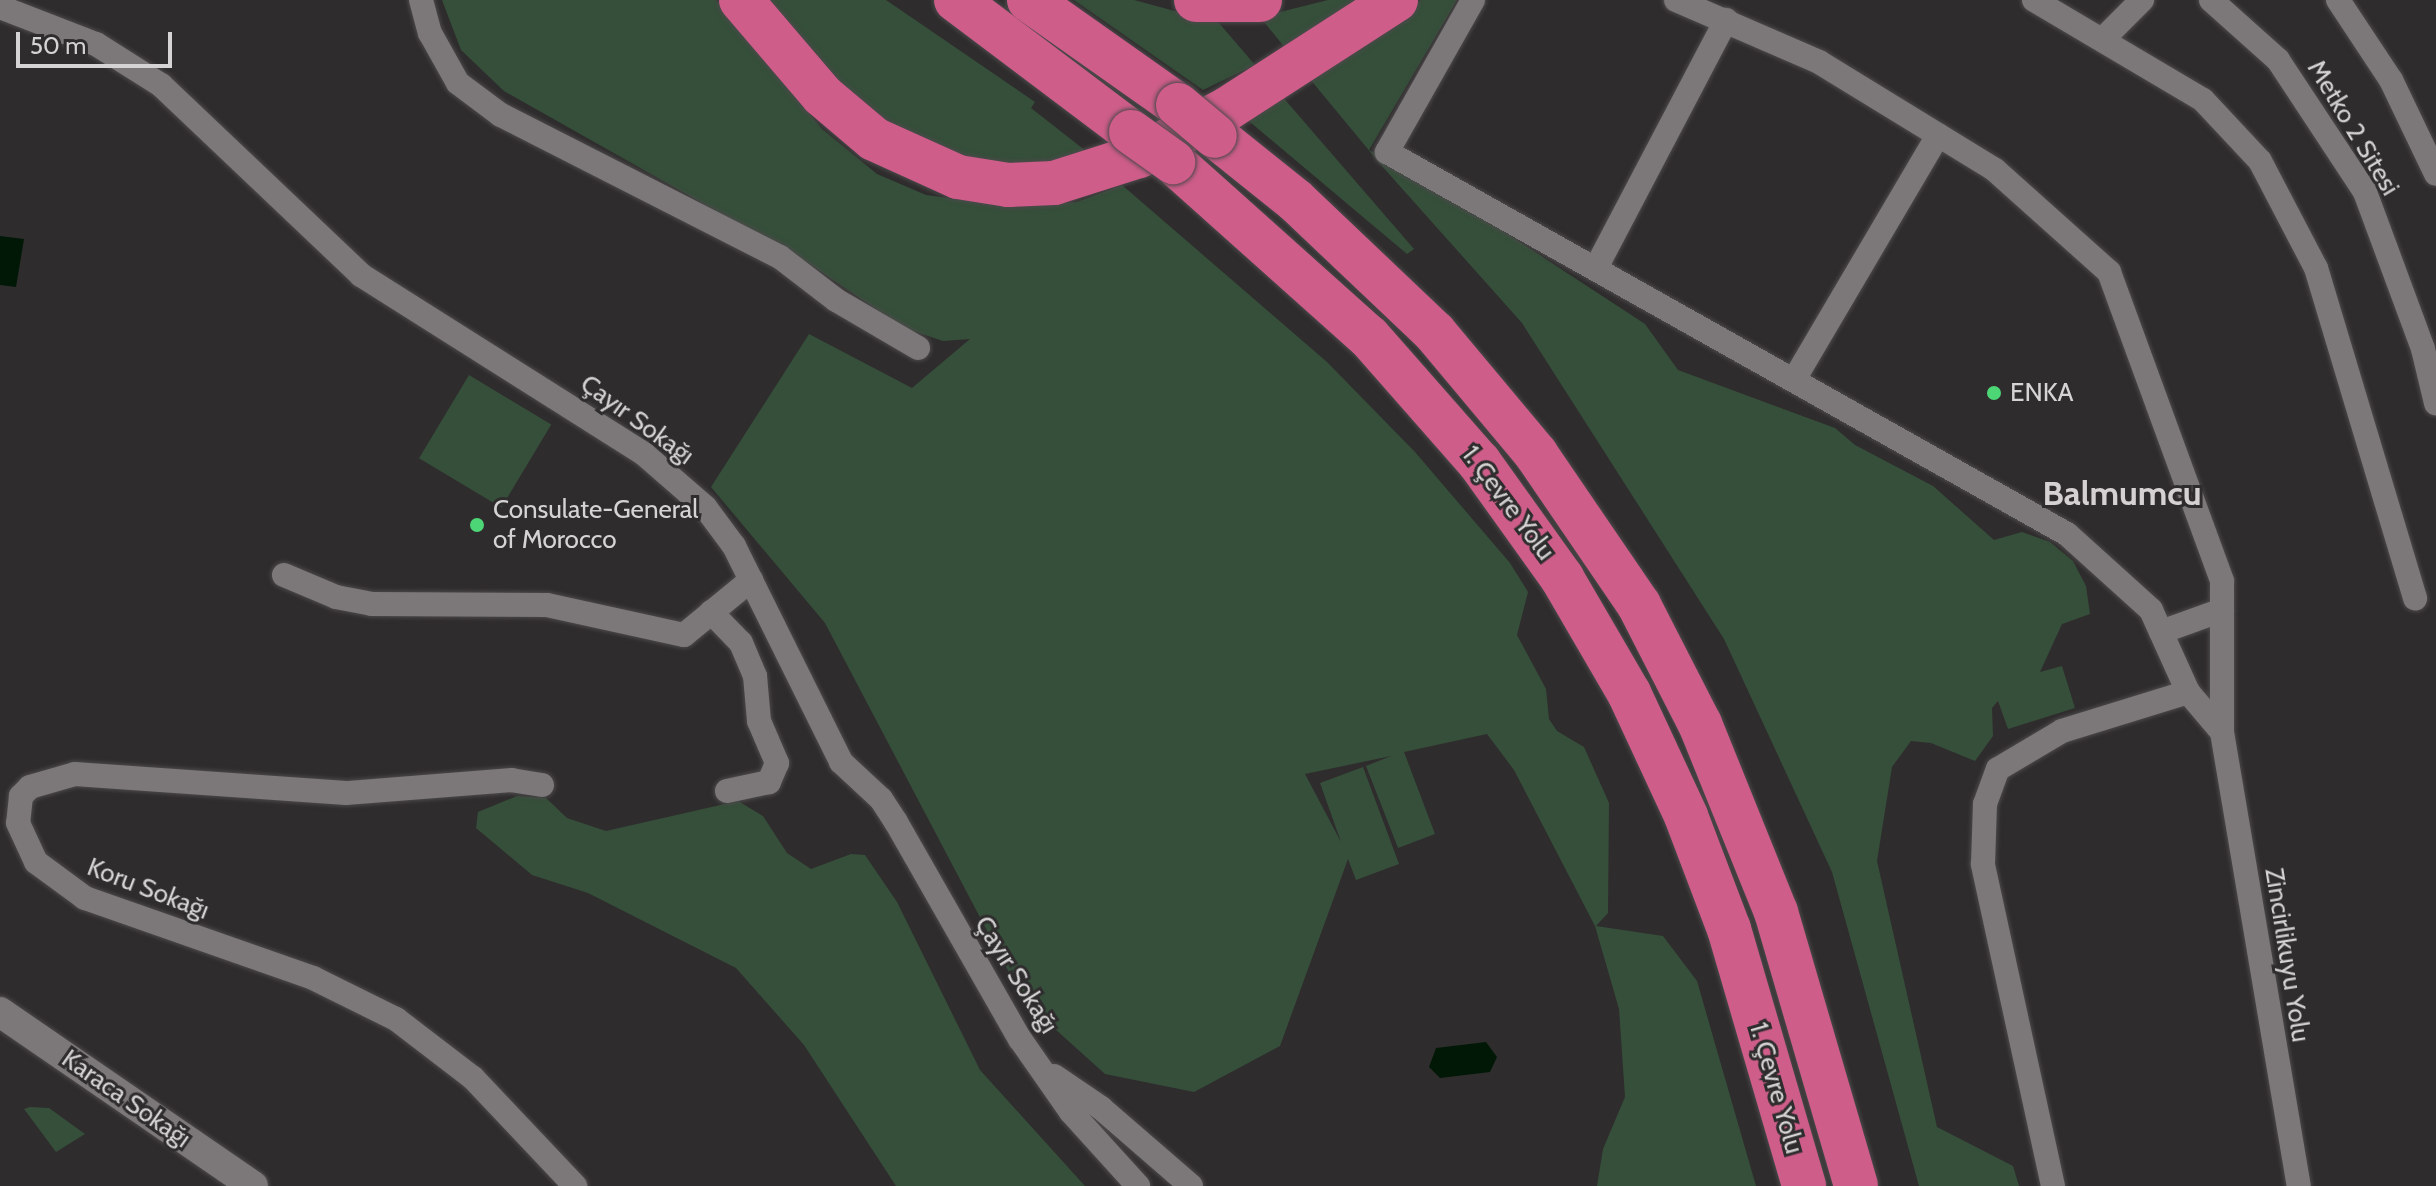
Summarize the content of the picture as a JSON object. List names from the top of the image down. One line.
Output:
{"streets":{"highway":["1. Çevre Yolu"],"street":["Metko 2 Sitesi","Çayır Sokağı","Koru Sokağı","Zincirlikuyu Yolu","Karaca Sokağı"]},"districts":["Balmumcu"],"places":["ENKA","Consulate-General of Morocco"],"scale_bar":"50 m"}
